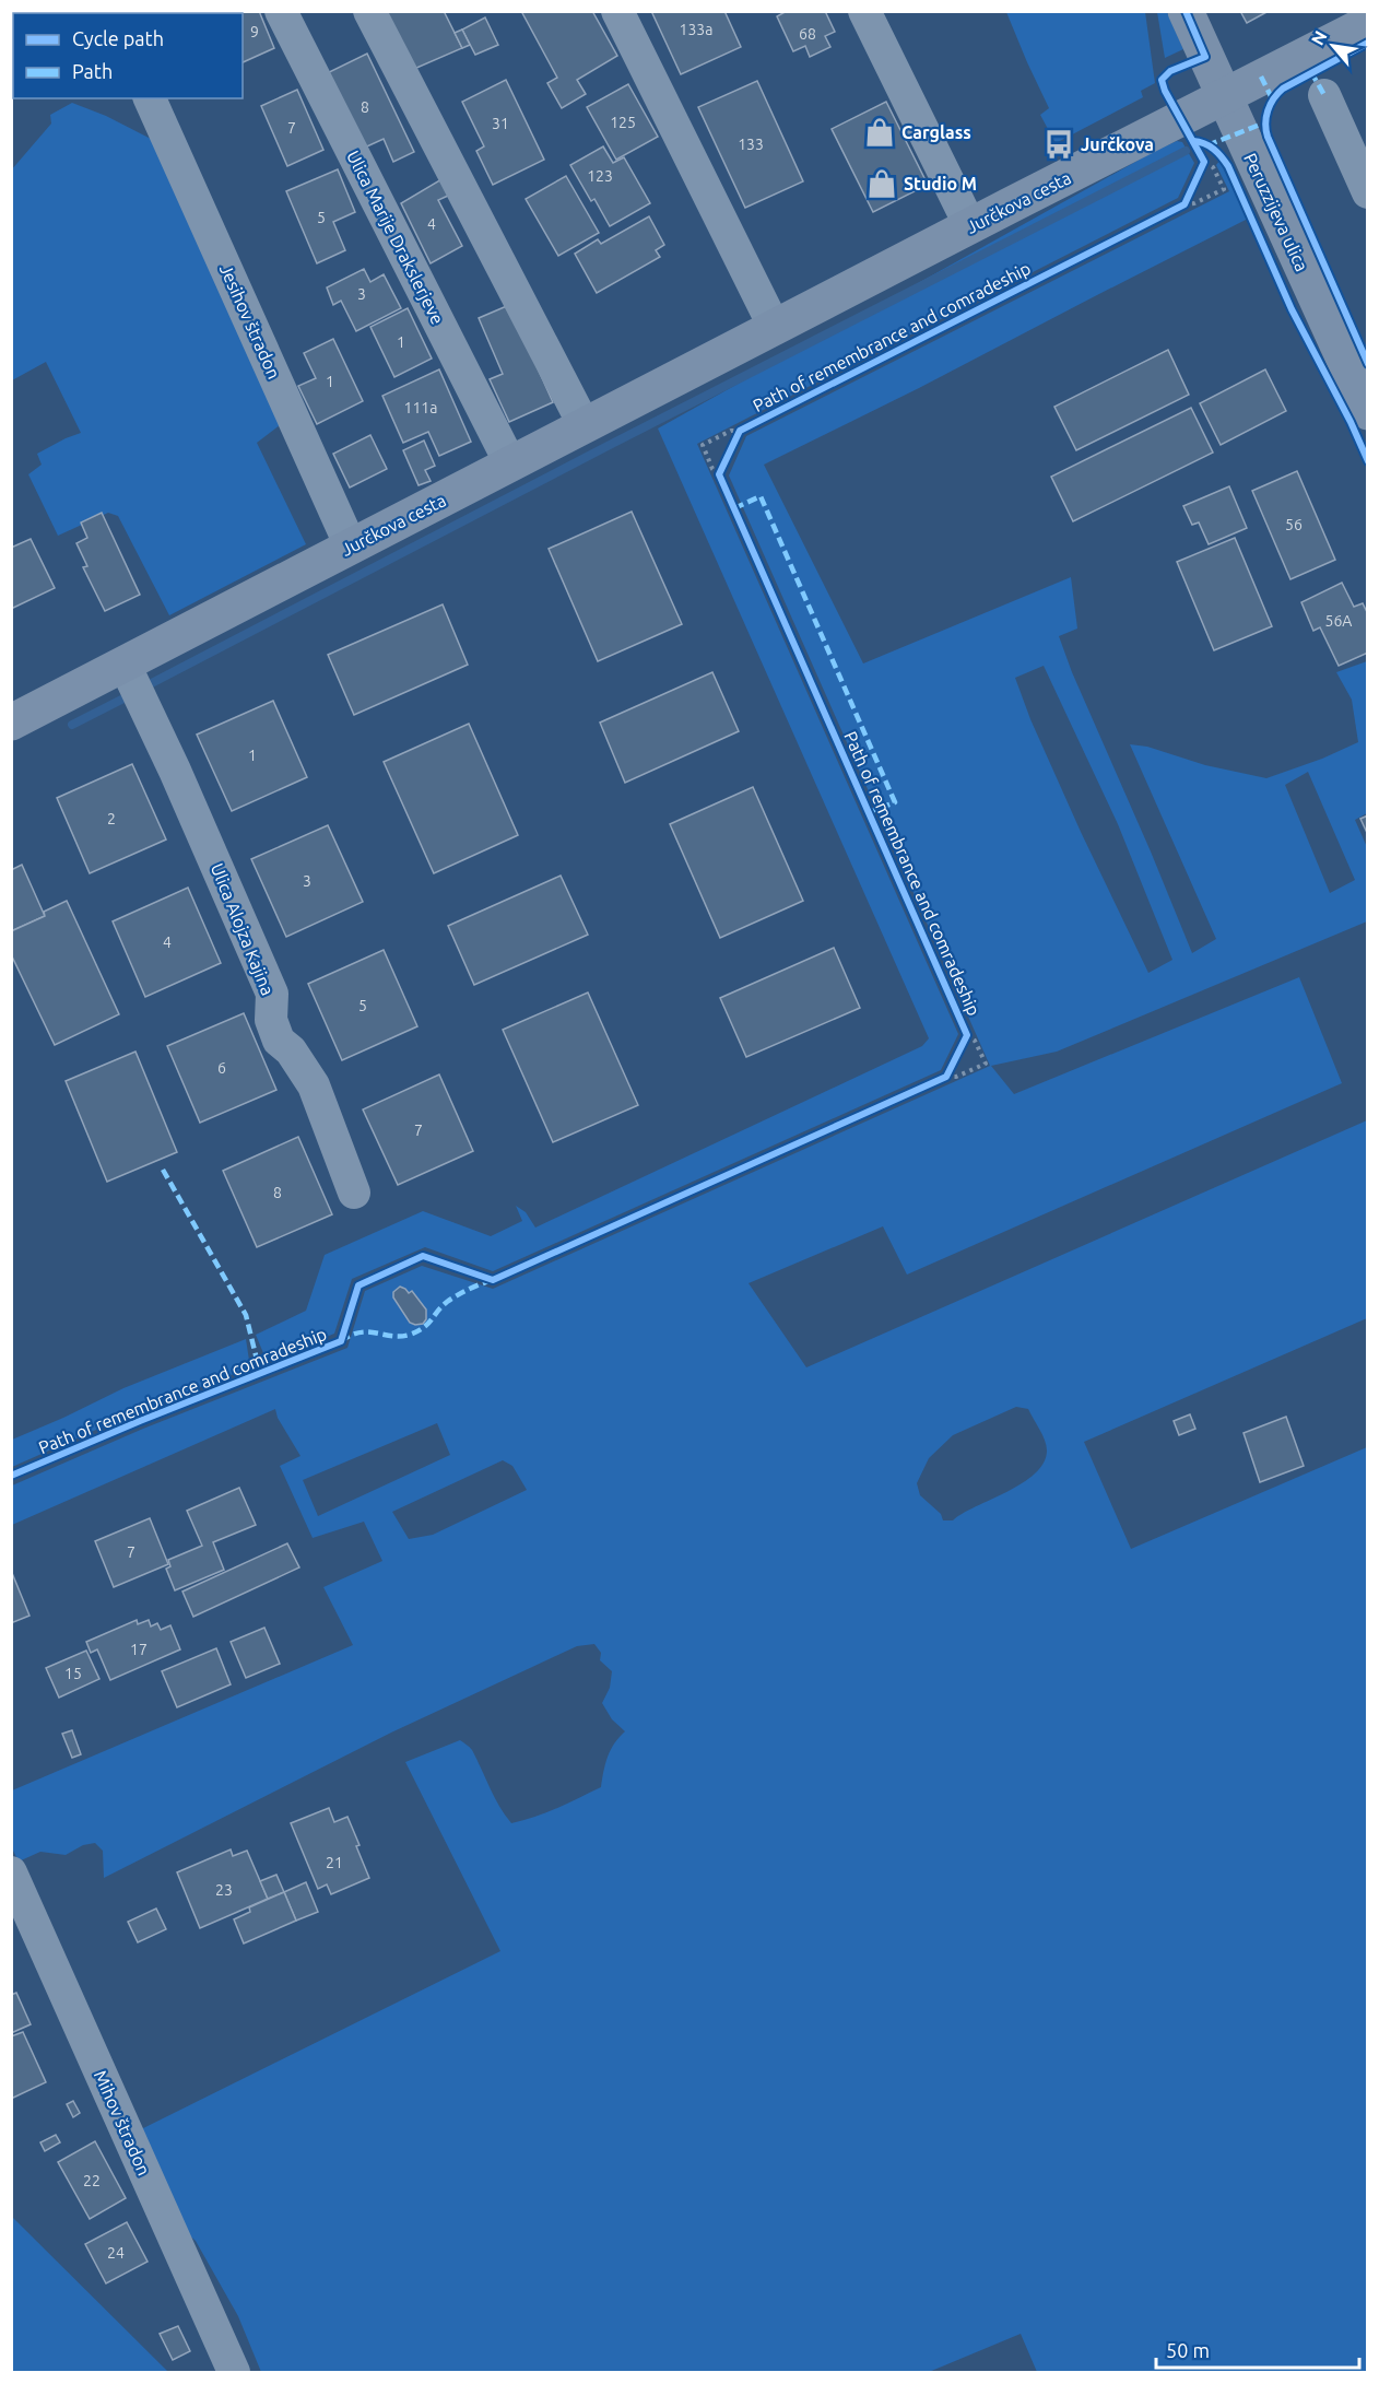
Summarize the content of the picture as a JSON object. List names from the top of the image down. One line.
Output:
{"streets":{"main road":["Jurčkova cesta","Peruzzijeva ulica"],"street":["Ulica Marije Drakslerjeve","Jesihov štradon","Ulica Alojza Kajina","Mihov štradon"],"cycle path":["Path of remembrance and comradeship"]},"crossings":[["Jurčkova cesta","Peruzzijeva ulica"],["Jurčkova cesta","Ulica Marije Drakslerjeve"],["Jurčkova cesta","Jesihov štradon"],["Jurčkova cesta","Ulica Alojza Kajina"]],"places":{"shop":["Carglass","Studio M"],"bus stop":["Jurčkova"]},"house_numbers":["133a","9","68","8","125","31","7","133","123","5","4","3","1","1","111a","56","56A","1","2","3","4","5","6","7","8","7","17","15","21","23","22","24"],"legend":["Cycle path","Path"],"scale_bar":"50 m","north":"top left"}
